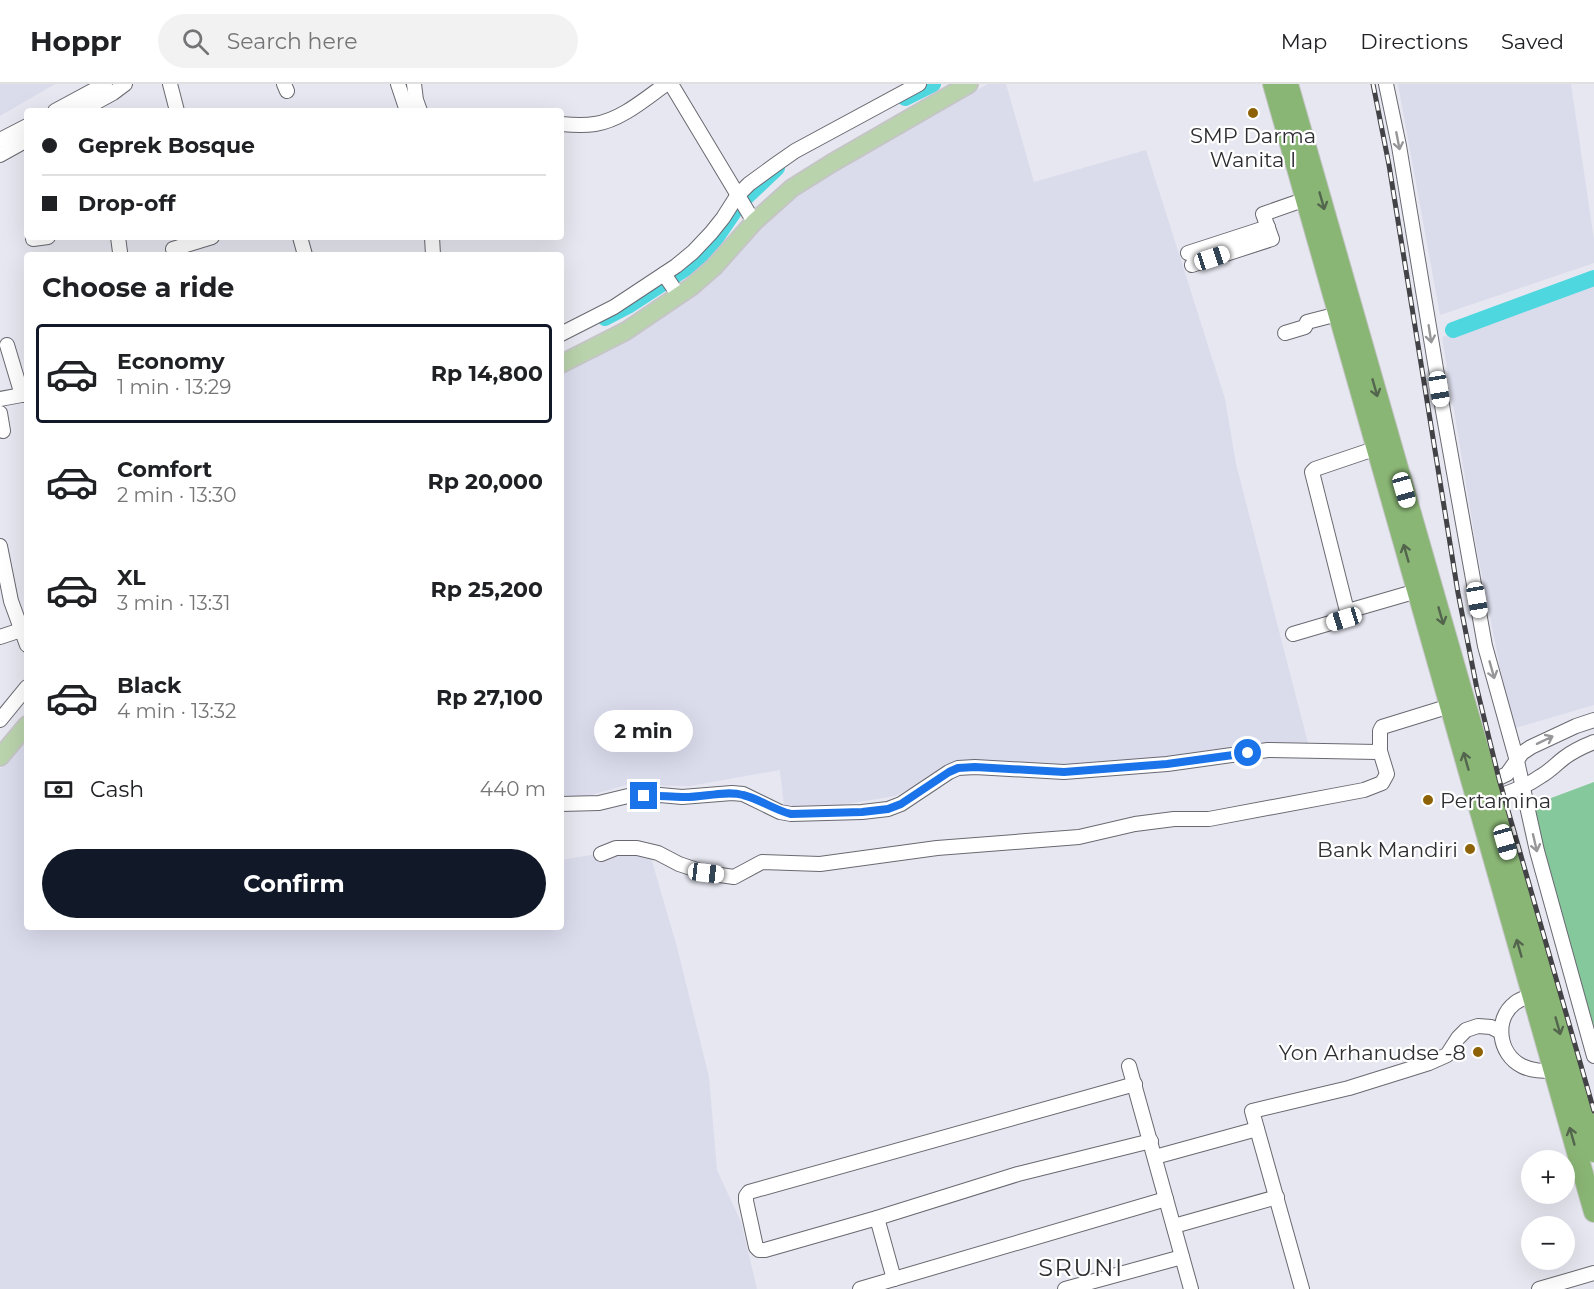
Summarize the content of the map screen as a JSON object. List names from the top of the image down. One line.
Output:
{"districts":["SRUNI"],"places":["SMP Darma Wanita I","Pertamina","Bank Mandiri","Yon Arhanudse -8"],"page":{"header":"Hoppr","search":"Search here","nav":["Map","Directions","Saved"],"banner":["Geprek Bosque","Drop-off"],"heading":"Choose a ride","list":[{"name":"Economy","note":"1 min · 13:29","value":"Rp 14,800"},{"name":"Comfort","note":"2 min · 13:30","value":"Rp 20,000"},{"name":"XL","note":"3 min · 13:31","value":"Rp 25,200"},{"name":"Black","note":"4 min · 13:32","value":"Rp 27,100"}],"bubble":"2 min","pay":["Cash","440 m"],"buttons":"Confirm","map_buttons":["+","−"]}}
